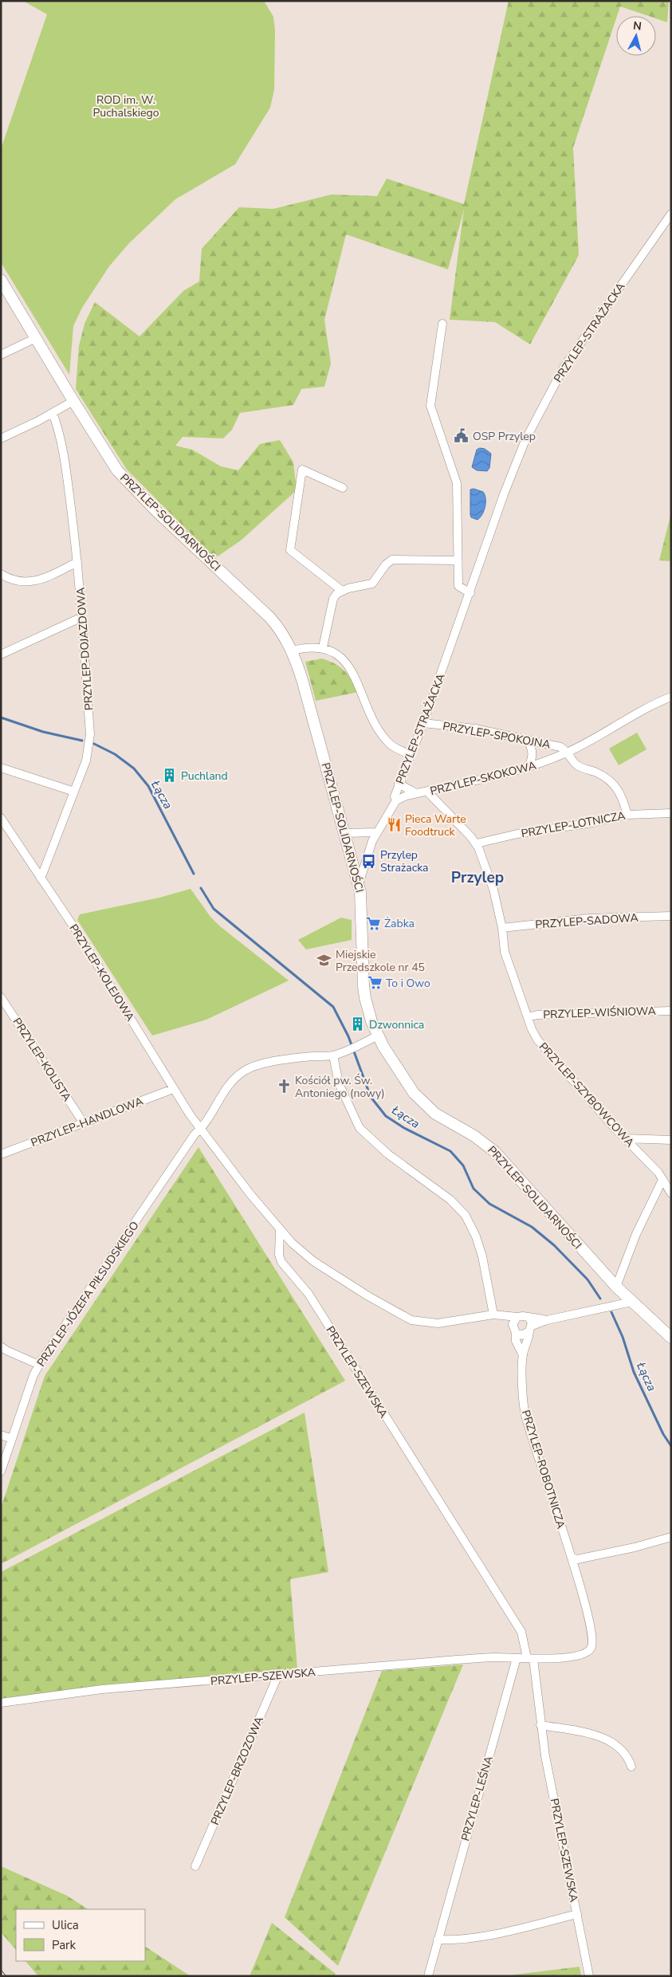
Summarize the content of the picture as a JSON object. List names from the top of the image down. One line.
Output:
{"streets":{"main road":["PRZYLEP-SOLIDARNOŚCI"],"street":["PRZYLEP-STRAŻACKA","PRZYLEP-DOJAZDOWA","PRZYLEP-SPOKOJNA","PRZYLEP-SKOKOWA","PRZYLEP-LOTNICZA","PRZYLEP-SADOWA","PRZYLEP-KOLEJOWA","PRZYLEP-WIŚNIOWA","PRZYLEP-KOLISTA","PRZYLEP-SZYBOWCOWA","PRZYLEP-HANDLOWA","PRZYLEP-JÓZEFA PIŁSUDSKIEGO","PRZYLEP-SZEWSKA","PRZYLEP-ROBOTNICZA","PRZYLEP-BRZOZOWA","PRZYLEP-LEŚNA"]},"crossings":[["PRZYLEP-STRAŻACKA","PRZYLEP-SOLIDARNOŚCI"],["PRZYLEP-STRAŻACKA","PRZYLEP-SPOKOJNA"],["PRZYLEP-STRAŻACKA","PRZYLEP-SKOKOWA"],["PRZYLEP-DOJAZDOWA","PRZYLEP-KOLEJOWA"],["PRZYLEP-SPOKOJNA","PRZYLEP-SKOKOWA"],["PRZYLEP-SKOKOWA","PRZYLEP-SZYBOWCOWA"],["PRZYLEP-LOTNICZA","PRZYLEP-SZYBOWCOWA"],["PRZYLEP-SADOWA","PRZYLEP-SZYBOWCOWA"],["PRZYLEP-KOLEJOWA","PRZYLEP-HANDLOWA"],["PRZYLEP-KOLEJOWA","PRZYLEP-JÓZEFA PIŁSUDSKIEGO"],["PRZYLEP-WIŚNIOWA","PRZYLEP-SZYBOWCOWA"],["PRZYLEP-KOLISTA","PRZYLEP-HANDLOWA"],["PRZYLEP-SZEWSKA","PRZYLEP-ROBOTNICZA"],["PRZYLEP-SZEWSKA","PRZYLEP-BRZOZOWA"],["PRZYLEP-SZEWSKA","PRZYLEP-LEŚNA"]],"districts":["Przylep"],"water":["Łącza"],"parks":["ROD im. W. Puchalskiego"],"places":{"public building":["OSP Przylep"],"building":["Puchland","Dzwonnica"],"restaurant":["Pieca Warte Foodtruck"],"bus stop":["Przylep Strażacka"],"supermarket":["Żabka","To i Owo"],"school or university":["Miejskie Przedszkole nr 45"],"church":["Kościół pw. Św. Antoniego (nowy)"]},"legend":["Ulica","Park"],"north":"top"}
